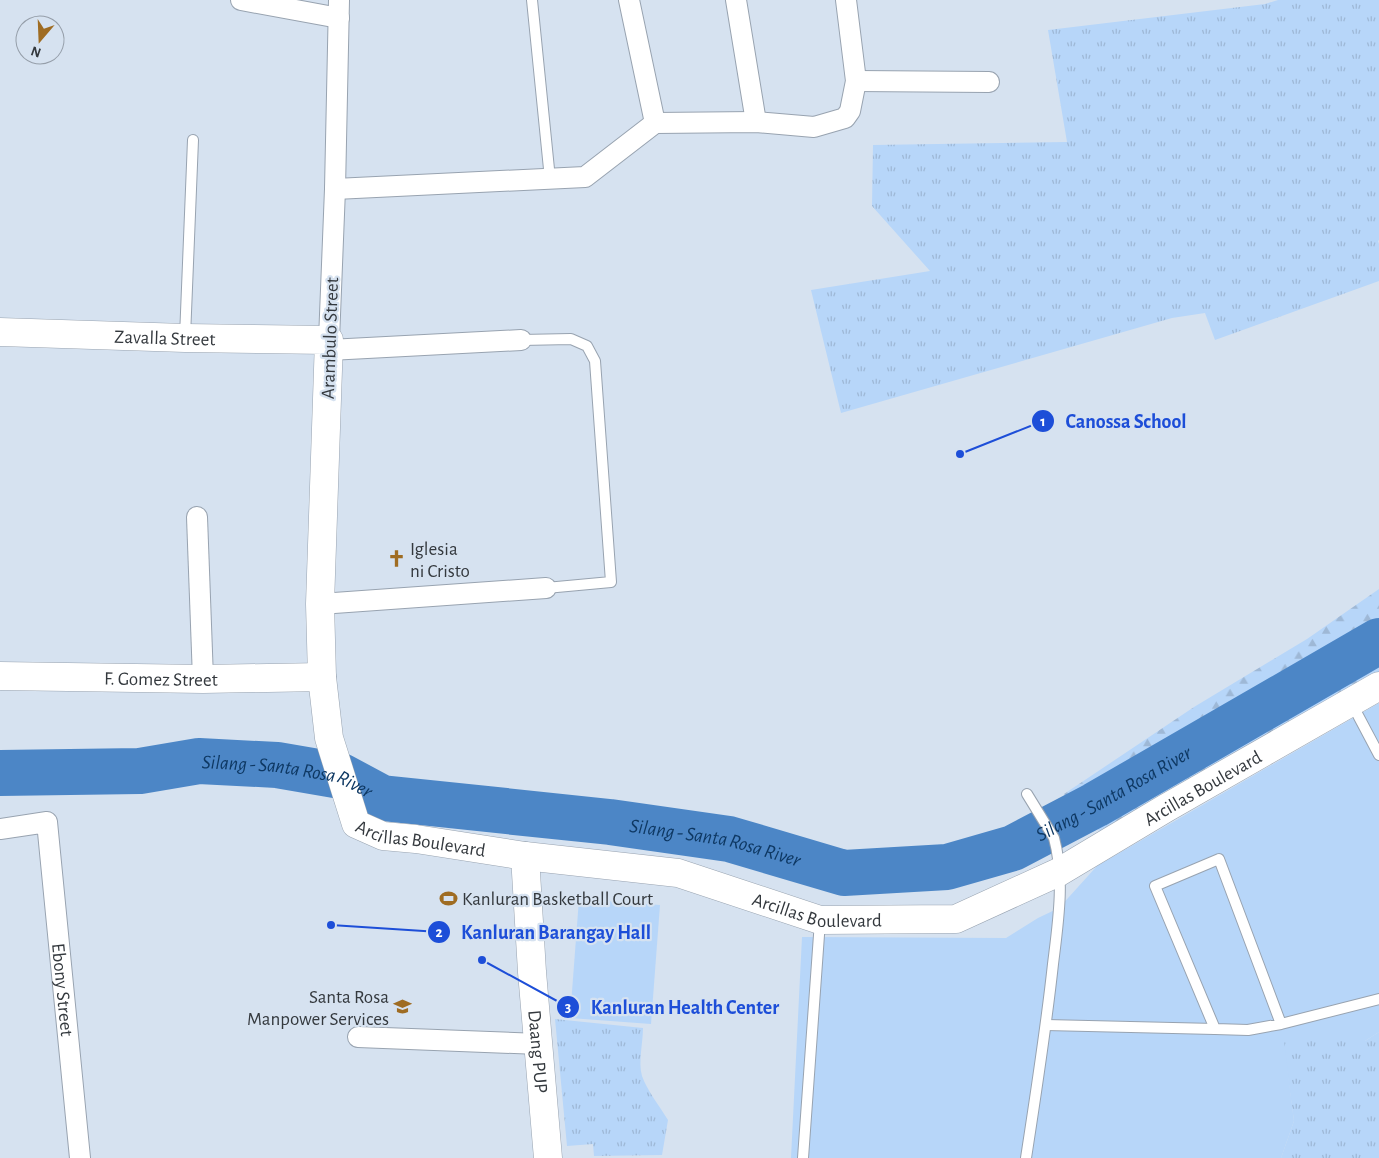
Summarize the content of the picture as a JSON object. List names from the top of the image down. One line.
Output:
{"streets":{"main road":["Zavalla Street","Arambulo Street","F. Gomez Street","Arcillas Boulevard","Daang PUP"],"street":["Ebony Street"]},"crossings":[["Zavalla Street","Arambulo Street"],["Arambulo Street","F. Gomez Street"],["Arambulo Street","Arcillas Boulevard"],["F. Gomez Street","Arcillas Boulevard"],["Arcillas Boulevard","Daang PUP"]],"water":["Silang - Santa Rosa River"],"places":{"other":["Canossa School","Kanluran Barangay Hall","Kanluran Health Center"],"church":["Iglesia ni Cristo"],"sports":["Kanluran Basketball Court"],"school or university":["Santa Rosa Manpower Services"]},"north":"bottom"}
